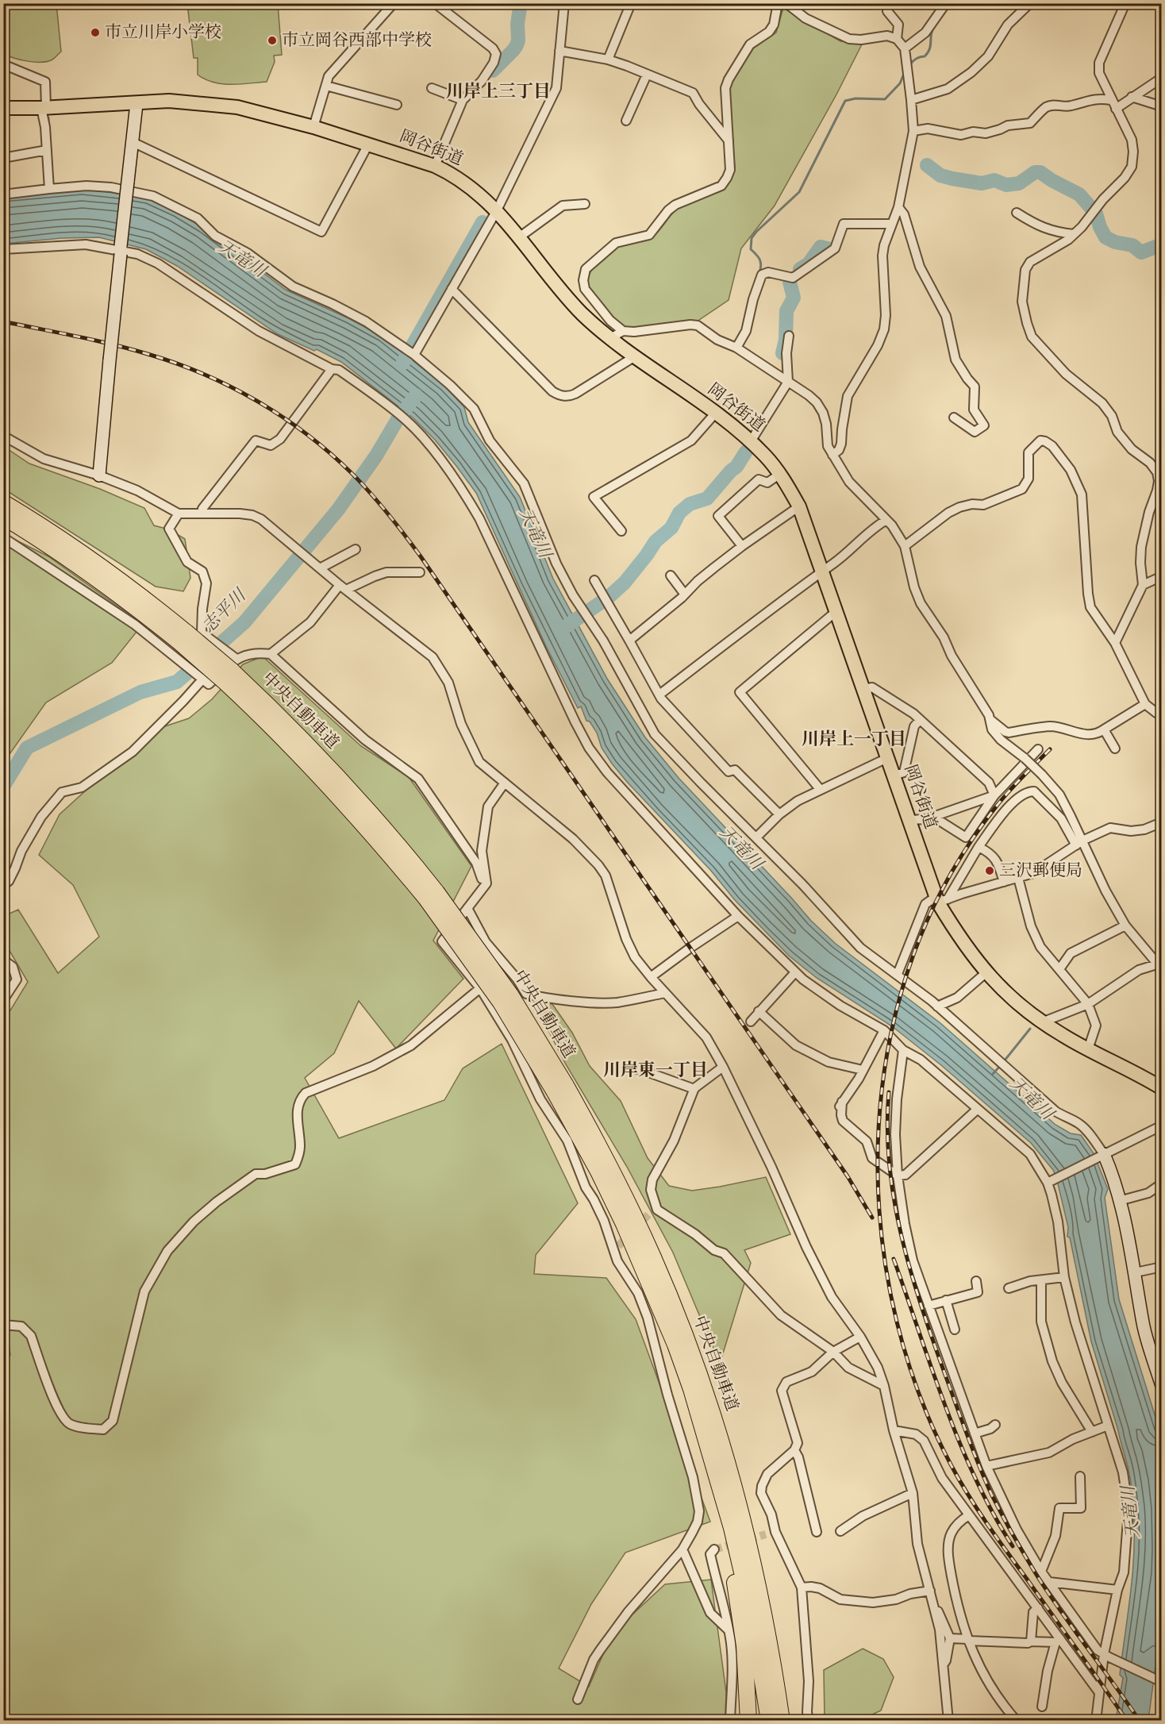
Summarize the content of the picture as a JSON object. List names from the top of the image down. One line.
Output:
{"streets":{"highway":["中央自動車道"],"main road":["岡谷街道"]},"districts":["川岸上三丁目","川岸上一丁目","川岸東一丁目"],"water":["天竜川","志平川"],"places":["市立川岸小学校","市立岡谷西部中学校","三沢郵便局"]}
